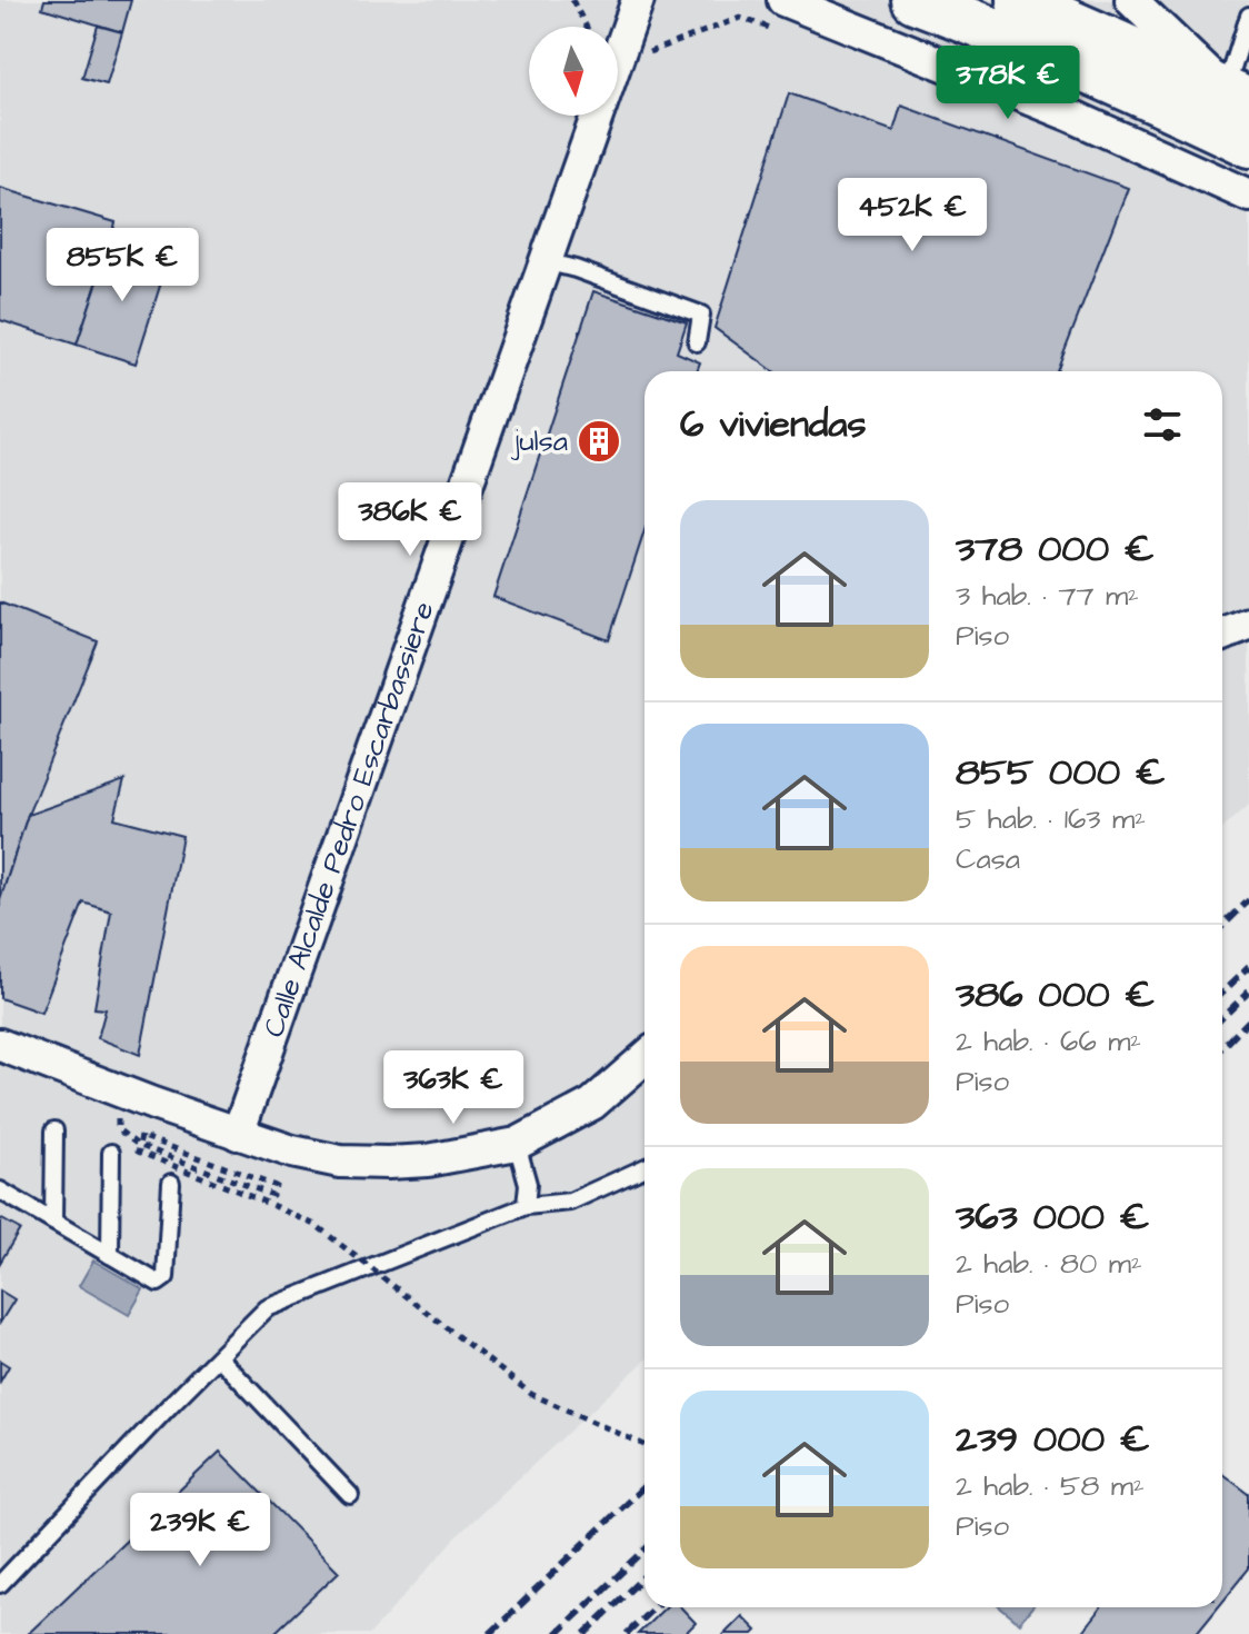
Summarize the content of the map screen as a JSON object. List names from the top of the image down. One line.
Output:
{"streets":{"street":["Calle Alcalde Pedro Escarbassiere"]},"places":{"building":["julsa"]},"north":"bottom","page":{"price":["378K €","452K €","855K €","386K €","363K €","239K €"],"heading":"6 viviendas","list":[{"name":"378 000 €","note":"3 hab. · 77 m² · Piso"},{"name":"855 000 €","note":"5 hab. · 163 m² · Casa"},{"name":"386 000 €","note":"2 hab. · 66 m² · Piso"},{"name":"363 000 €","note":"2 hab. · 80 m² · Piso"},{"name":"239 000 €","note":"2 hab. · 58 m² · Piso"}]}}
